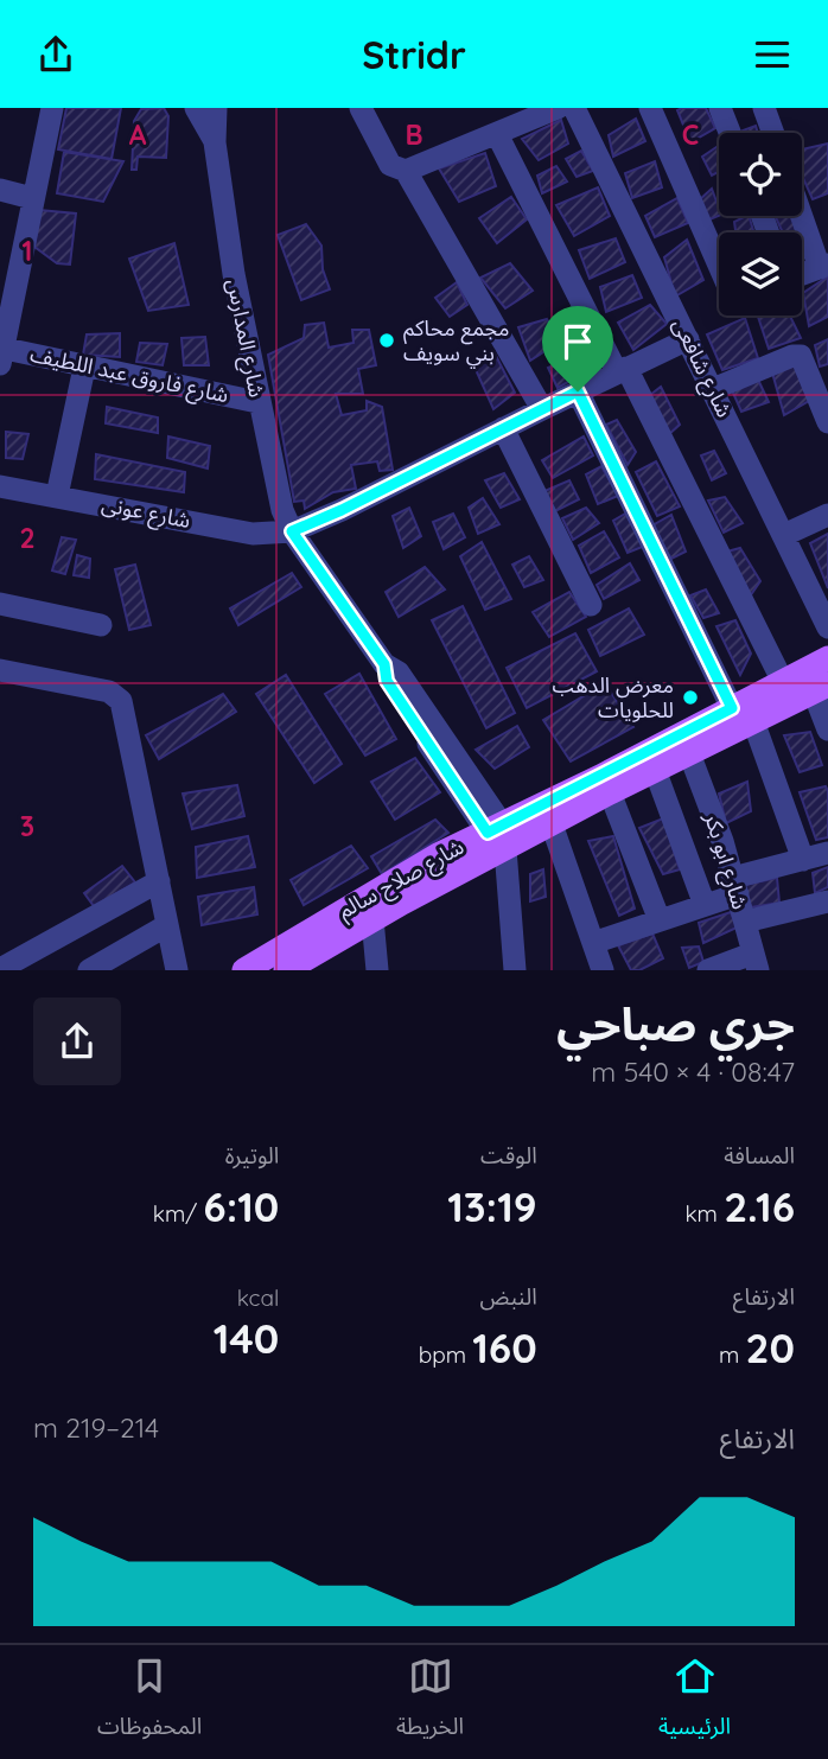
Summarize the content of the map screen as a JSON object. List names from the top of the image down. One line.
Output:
{"streets":{"main road":["شارع صلاح سالم"],"street":["شارع المدارس","شارع شافعى","شارع فاروق عبد اللطيف","شارع عونى","شارع ابو بكر"]},"crossings":[["شارع المدارس","شارع فاروق عبد اللطيف"],["شارع المدارس","شارع عونى"],["شارع المدارس","شارع صلاح سالم"],["شارع ابو بكر","شارع صلاح سالم"]],"places":["مجمع محاكم بني سويف","معرض الدهب للحلويات"],"page":{"header":"Stridr","heading":["جري صباحي","08:47 · 4 × 540 m"],"stats":[["المسافة","2.16 km"],["الوقت","13:19"],["الوتيرة","6:10 /km"],["الارتفاع","20 m"],["النبض","160 bpm"],["kcal","140"]],"chart":["الارتفاع","214–219 m"],"tabs":["الرئيسية","الخريطة","المحفوظات"]},"grid":{"columns":["A","B","C"],"rows":["1","2","3"]}}
